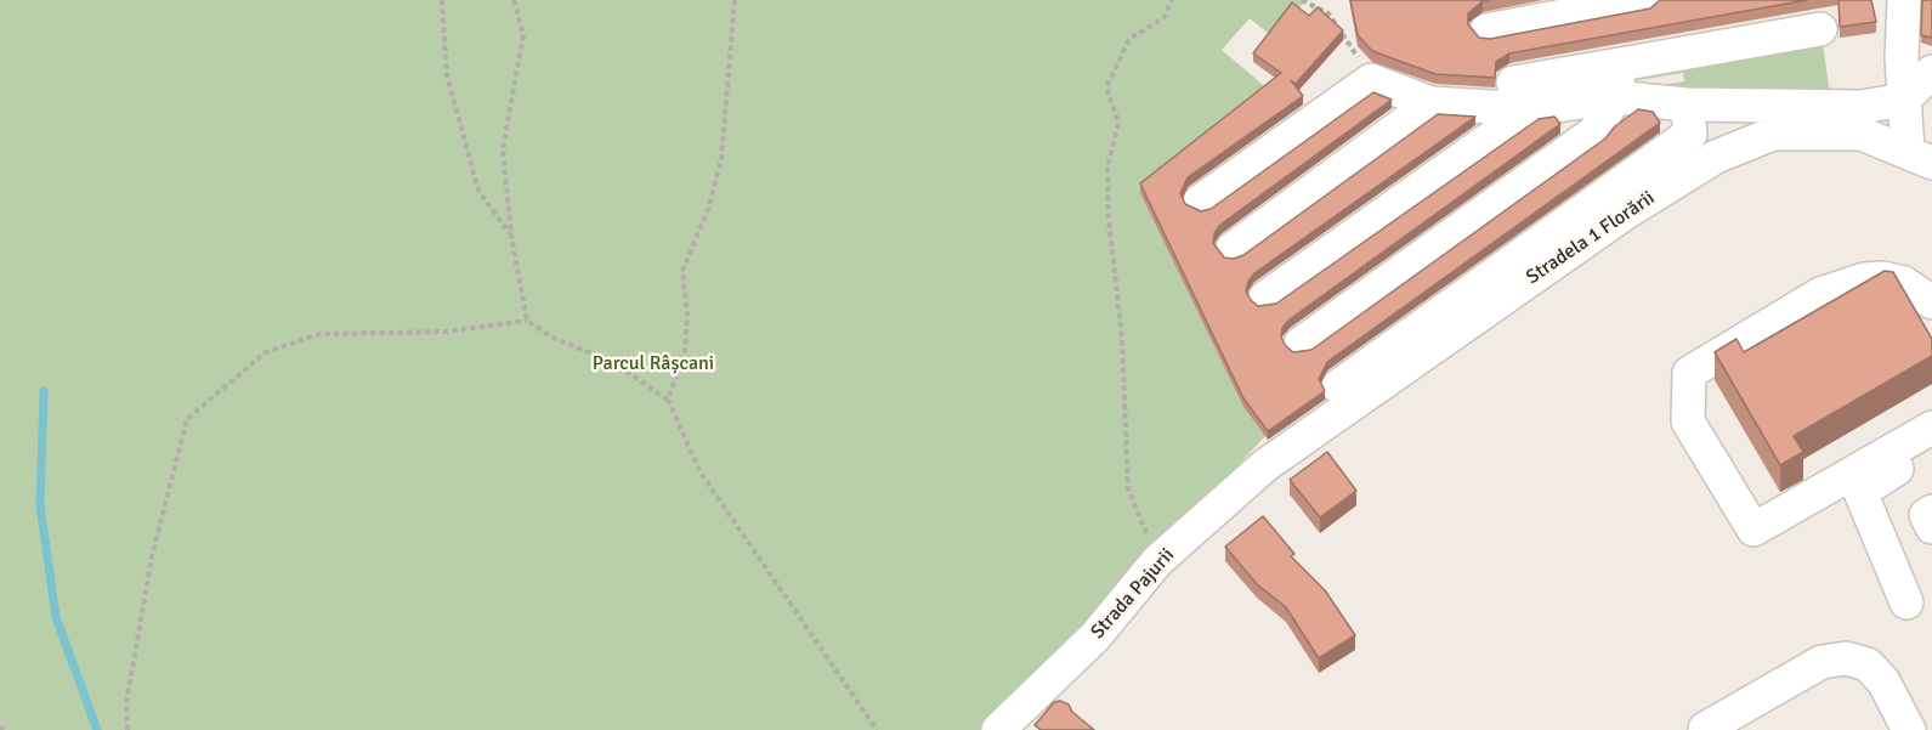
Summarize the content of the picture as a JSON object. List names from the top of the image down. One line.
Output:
{"streets":{"street":["Stradela 1 Florării","Strada Pajurii"]},"crossings":[["Stradela 1 Florării","Strada Pajurii"]],"parks":["Parcul Râșcani"]}
